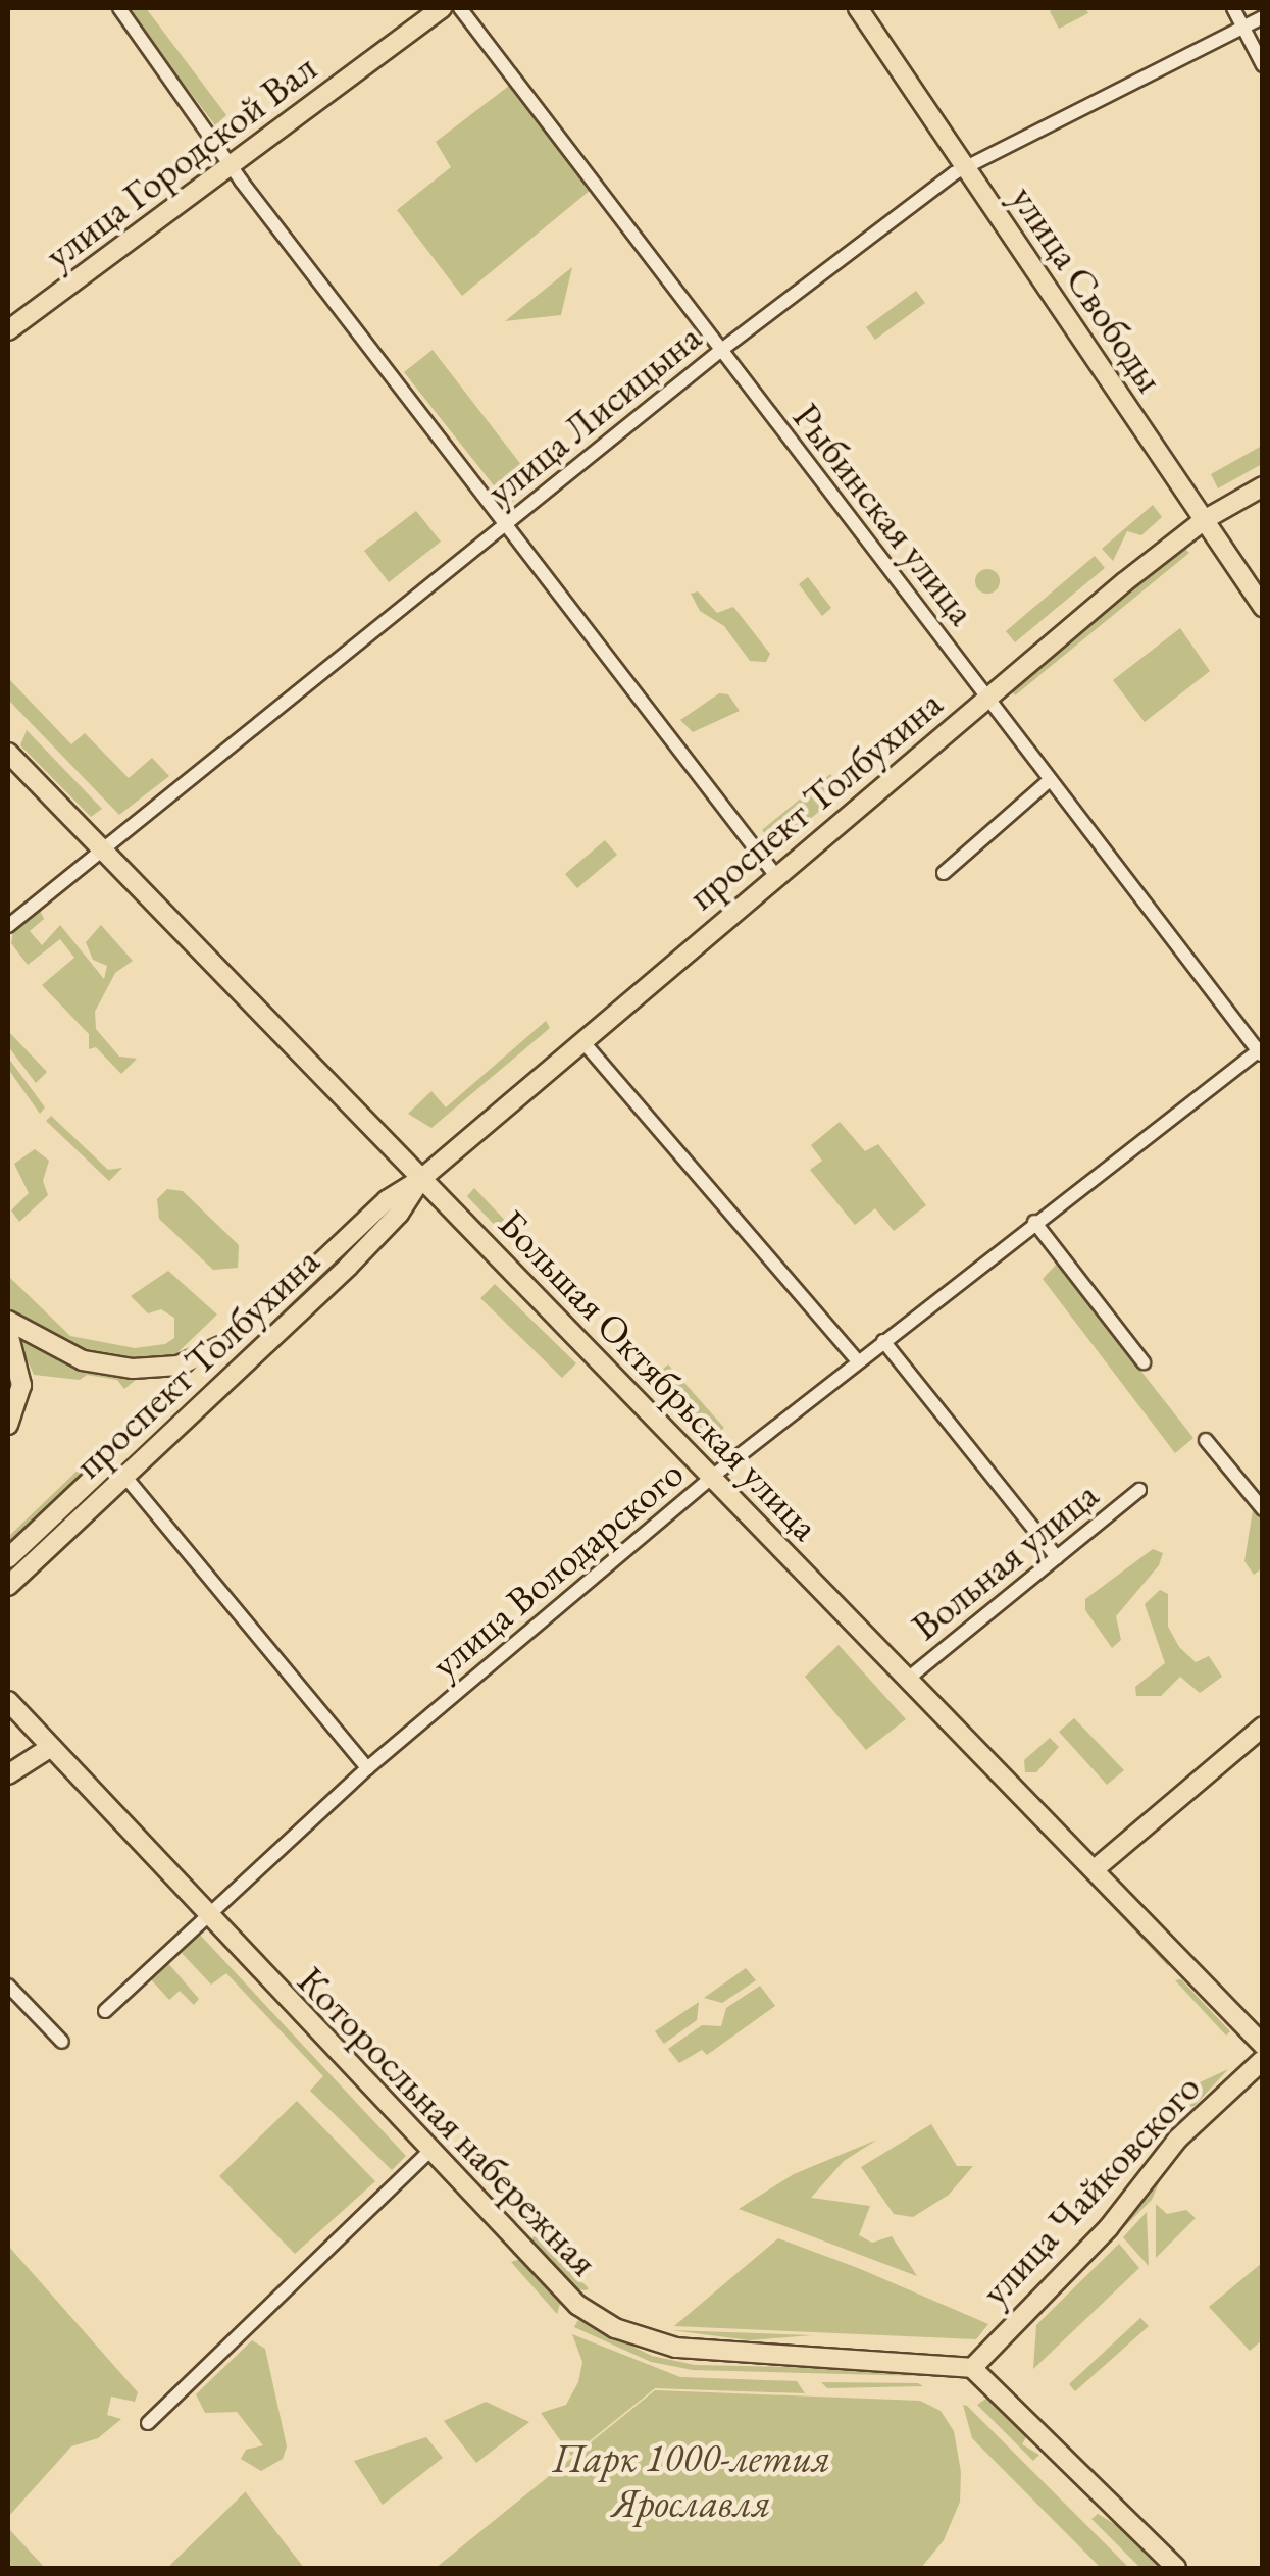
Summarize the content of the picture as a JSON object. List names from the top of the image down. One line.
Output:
{"streets":{"main road":["улица Городской Вал","улица Свободы","проспект Толбухина","Большая Октябрьская улица","Которосльная набережная","улица Чайковского"],"street":["улица Лисицына","Рыбинская улица","Вольная улица","улица Володарского"]},"crossings":[["улица Свободы","улица Лисицына"],["улица Свободы","проспект Толбухина"],["улица Лисицына","Рыбинская улица"],["улица Лисицына","Большая Октябрьская улица"],["Рыбинская улица","проспект Толбухина"],["Рыбинская улица","улица Володарского"],["проспект Толбухина","Большая Октябрьская улица"],["Большая Октябрьская улица","Вольная улица"],["Большая Октябрьская улица","улица Володарского"],["улица Володарского","Которосльная набережная"],["Которосльная набережная","улица Чайковского"]],"parks":["Парк 1000-летия Ярославля"]}
